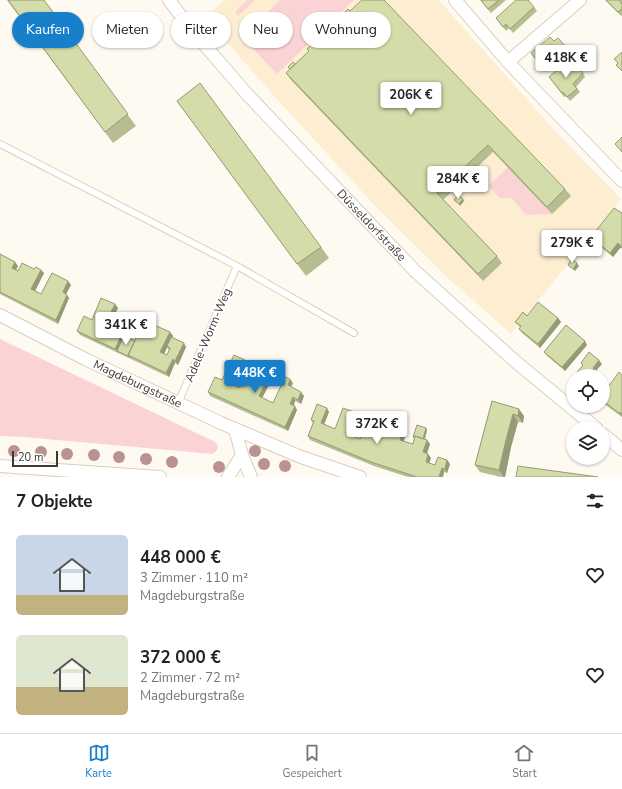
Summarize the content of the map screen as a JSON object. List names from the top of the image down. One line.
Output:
{"streets":{"street":["Düsseldorfstraße","Magdeburgstraße"],"lane":["Adele-Worm-Weg"]},"crossings":[["Adele-Worm-Weg","Magdeburgstraße"]],"scale_bar":"20 m","page":{"chip":["Kaufen","Mieten","Filter","Neu","Wohnung"],"price":["418K €","206K €","284K €","279K €","341K €","448K €","372K €"],"scale":"20 m","heading":"7 Objekte","list":[{"name":"448 000 €","note":"3 Zimmer · 110 m² · Magdeburgstraße"},{"name":"372 000 €","note":"2 Zimmer · 72 m² · Magdeburgstraße"}],"tabs":["Karte","Gespeichert","Start"]}}
